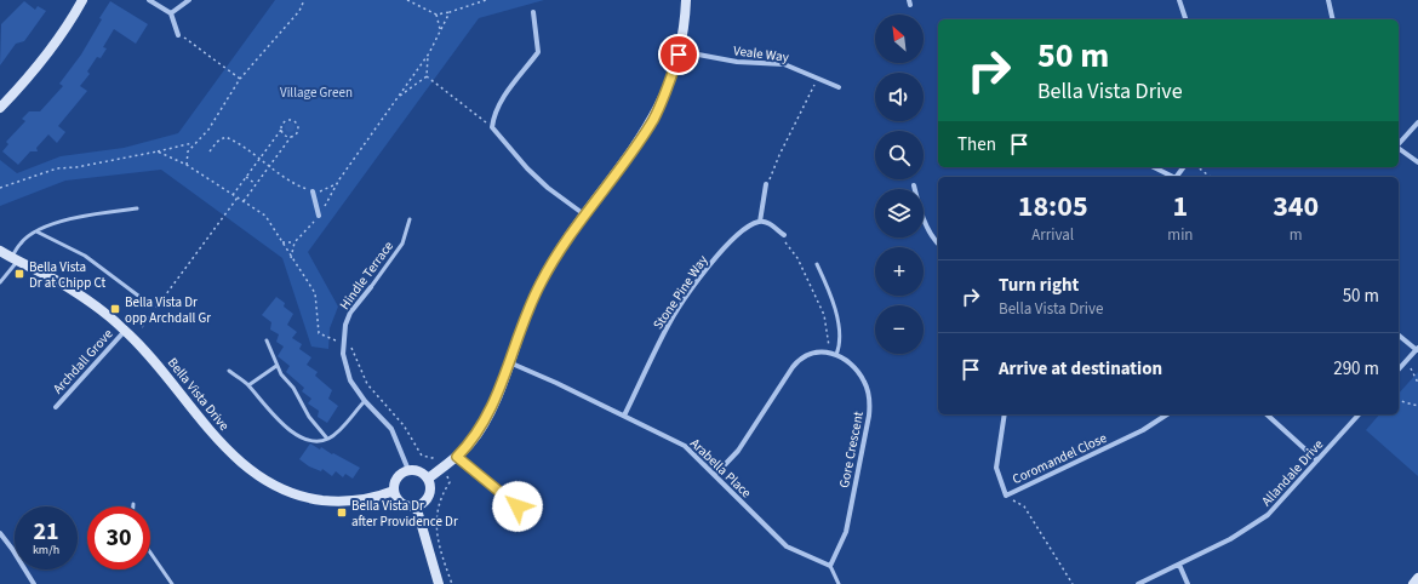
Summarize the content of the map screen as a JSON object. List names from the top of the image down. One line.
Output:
{"streets":{"street":["Veale Way","Hindle Terrace","Stone Pine Way","Archdall Grove","Bella Vista Drive","Gore Crescent","Coromandel Close","Arabella Place","Allandale Drive"]},"crossings":[["Hindle Terrace","Bella Vista Drive"],["Stone Pine Way","Arabella Place"],["Archdall Grove","Bella Vista Drive"],["Gore Crescent","Arabella Place"]],"parks":["Village Green"],"places":{"transit":["Bella Vista Dr at Chipp Ct","Bella Vista Dr opp Archdall Gr","Bella Vista Dr after Providence Dr"]},"north":"top left","page":{"map_buttons":["+","−"],"turn":["50 m","Bella Vista Drive"],"then":"Then","eta":["18:05","Arrival","1","min","340","m"],"list":[{"name":"Turn right","note":"Bella Vista Drive","value":"50 m"},{"name":"Arrive at destination","value":"290 m"}],"speed":"21 km/h","limit":"30"}}
